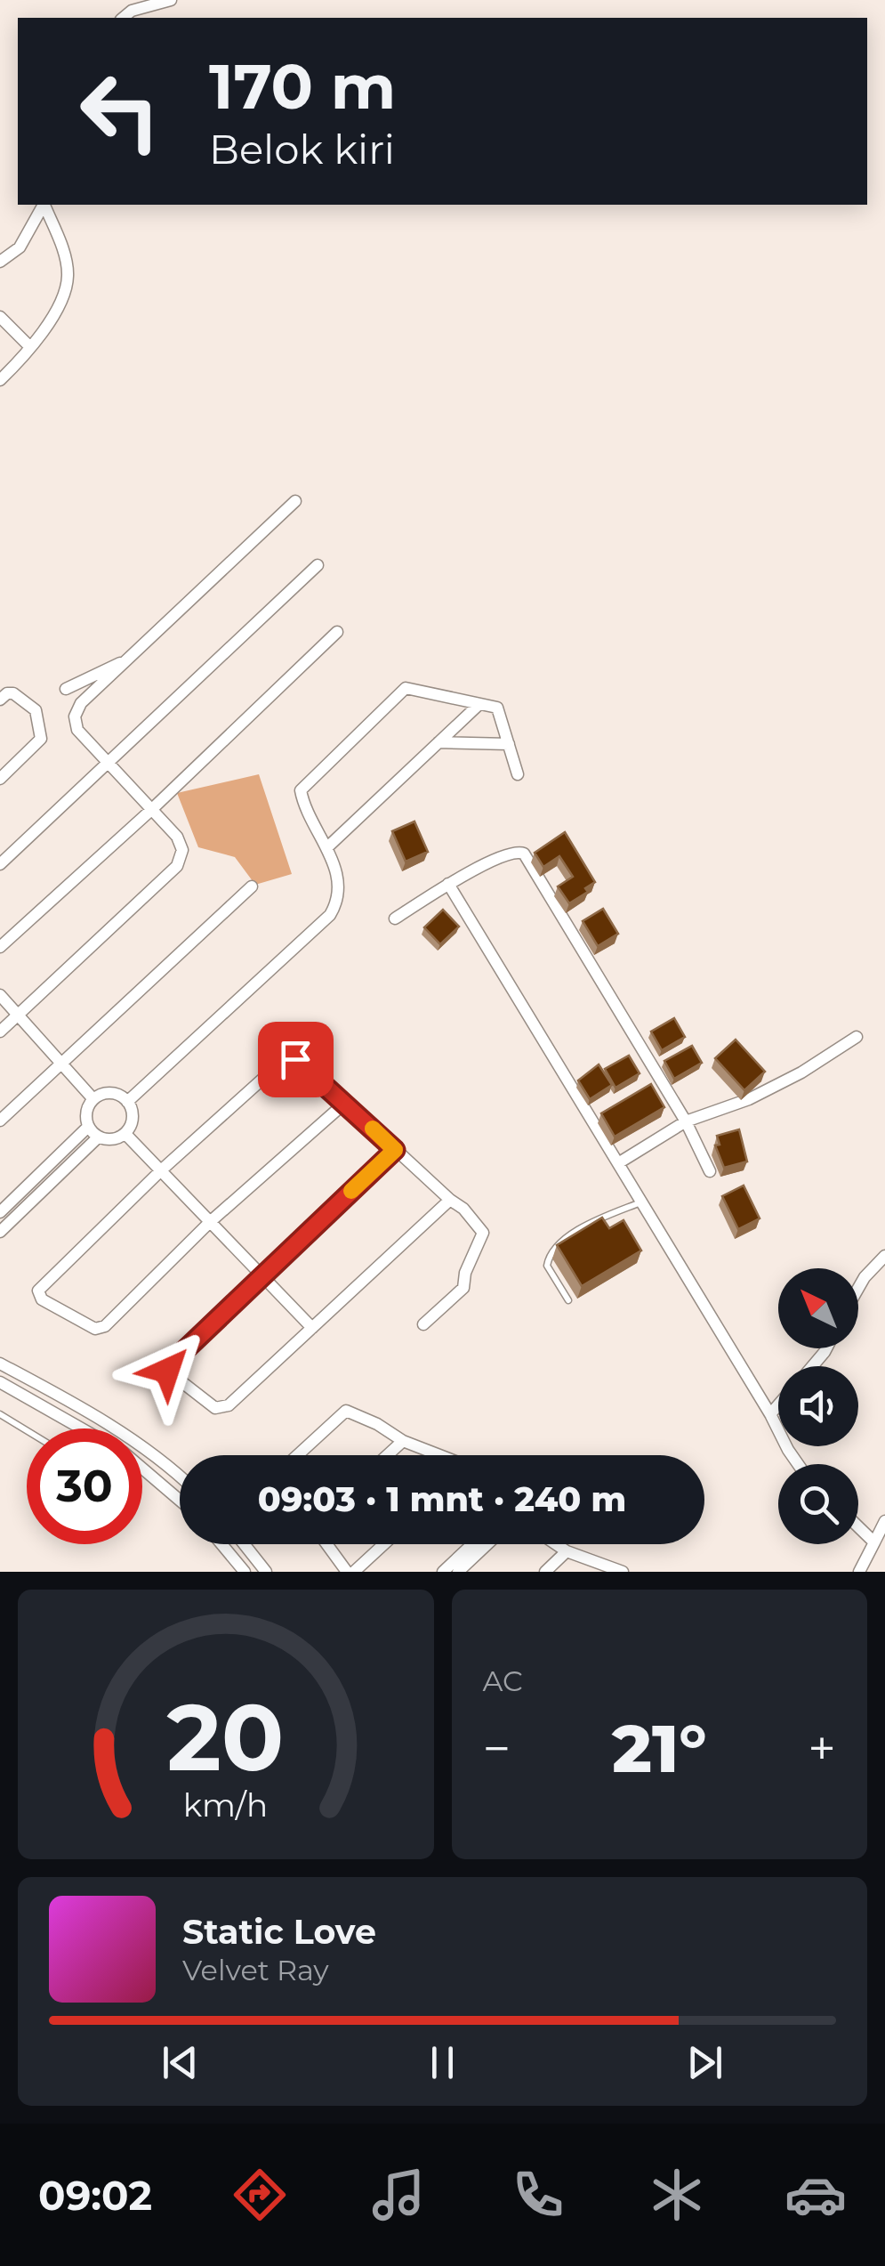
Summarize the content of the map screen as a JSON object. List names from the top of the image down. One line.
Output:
{"north":"top left","page":{"turn":["170 m","Belok kiri"],"limit":"30","trip":"09:03 · 1 mnt · 240 m","tile":"AC","heat":["−","21°","+"],"song":["Static Love","Velvet Ray"],"tabs":"09:02","gauge":["20","km/h"]}}
